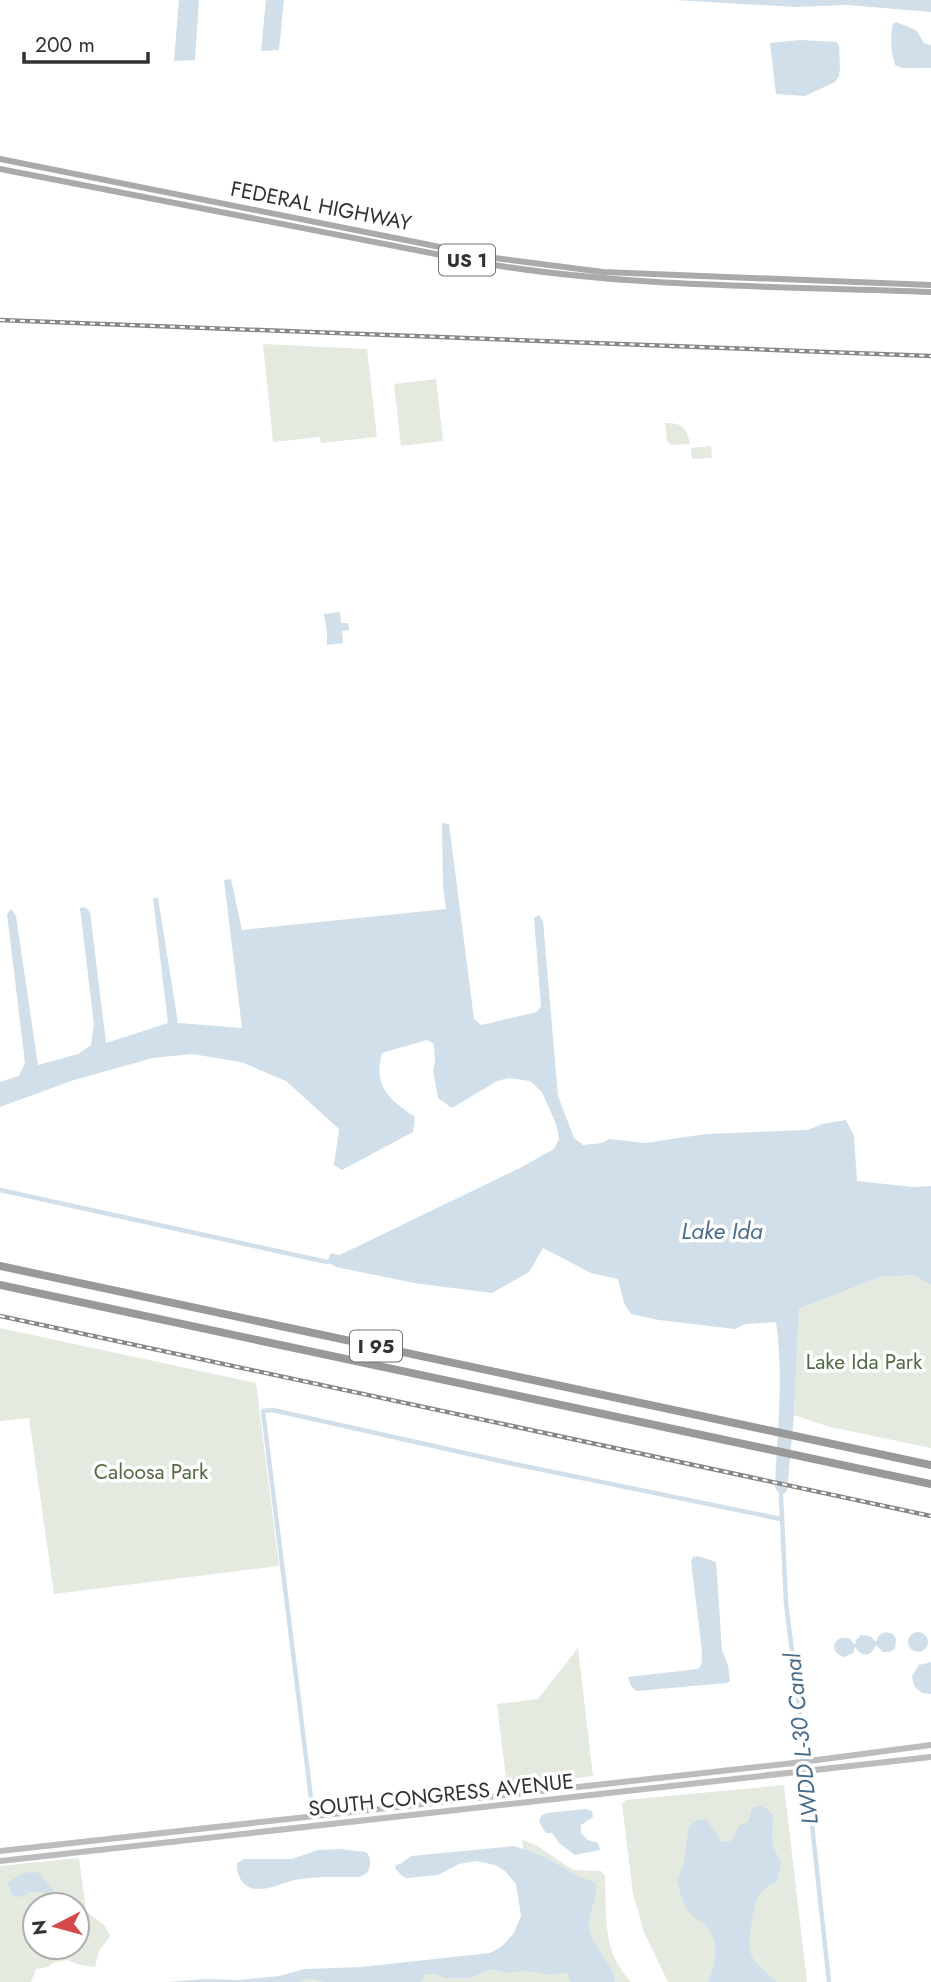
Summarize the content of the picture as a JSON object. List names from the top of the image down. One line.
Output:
{"streets":{"highway":["I 95"],"main road":["FEDERAL HIGHWAY","US 1","SOUTH CONGRESS AVENUE"]},"water":["Lake Ida","LWDD L-30 Canal"],"parks":["Lake Ida Park","Caloosa Park"],"scale_bar":"200 m","north":"left"}
